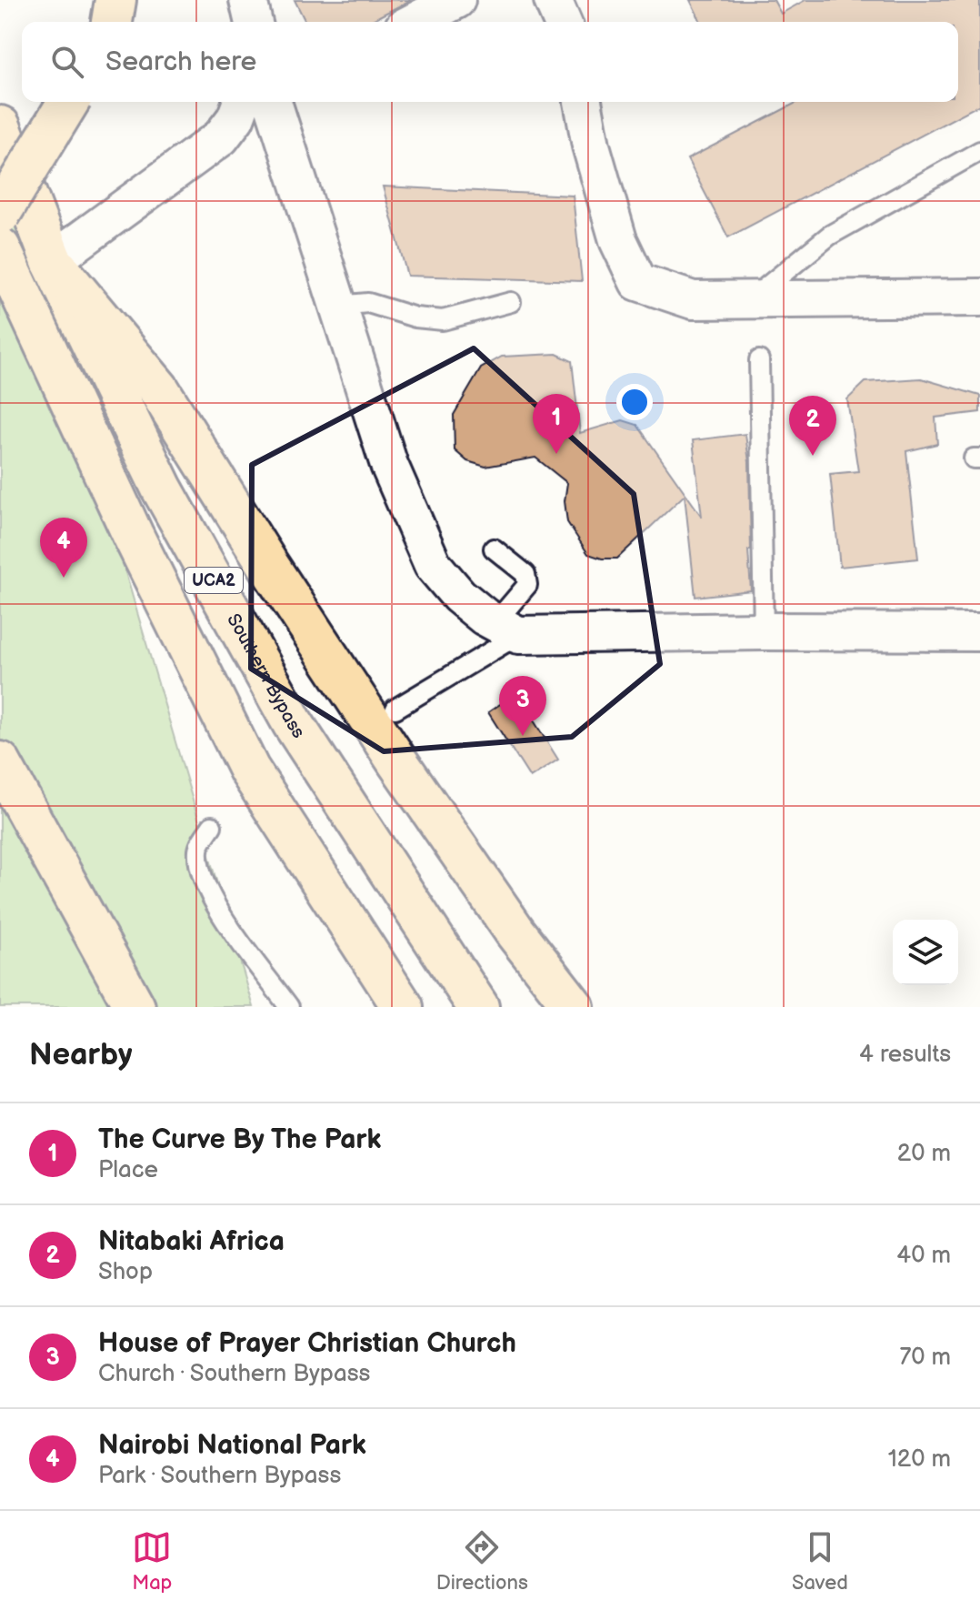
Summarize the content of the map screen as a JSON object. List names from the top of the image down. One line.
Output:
{"streets":{"main road":["UCA2","Southern Bypass"]},"page":{"search":"Search here","pins":["1","2","4","3"],"heading":["Nearby","4 results"],"list":[{"mark":"1","name":"The Curve By The Park","note":"Place","value":"20 m"},{"mark":"2","name":"Nitabaki Africa","note":"Shop","value":"40 m"},{"mark":"3","name":"House of Prayer Christian Church","note":"Church · Southern Bypass","value":"70 m"},{"mark":"4","name":"Nairobi National Park","note":"Park · Southern Bypass","value":"120 m"}],"nav":["Map","Directions","Saved"]}}
